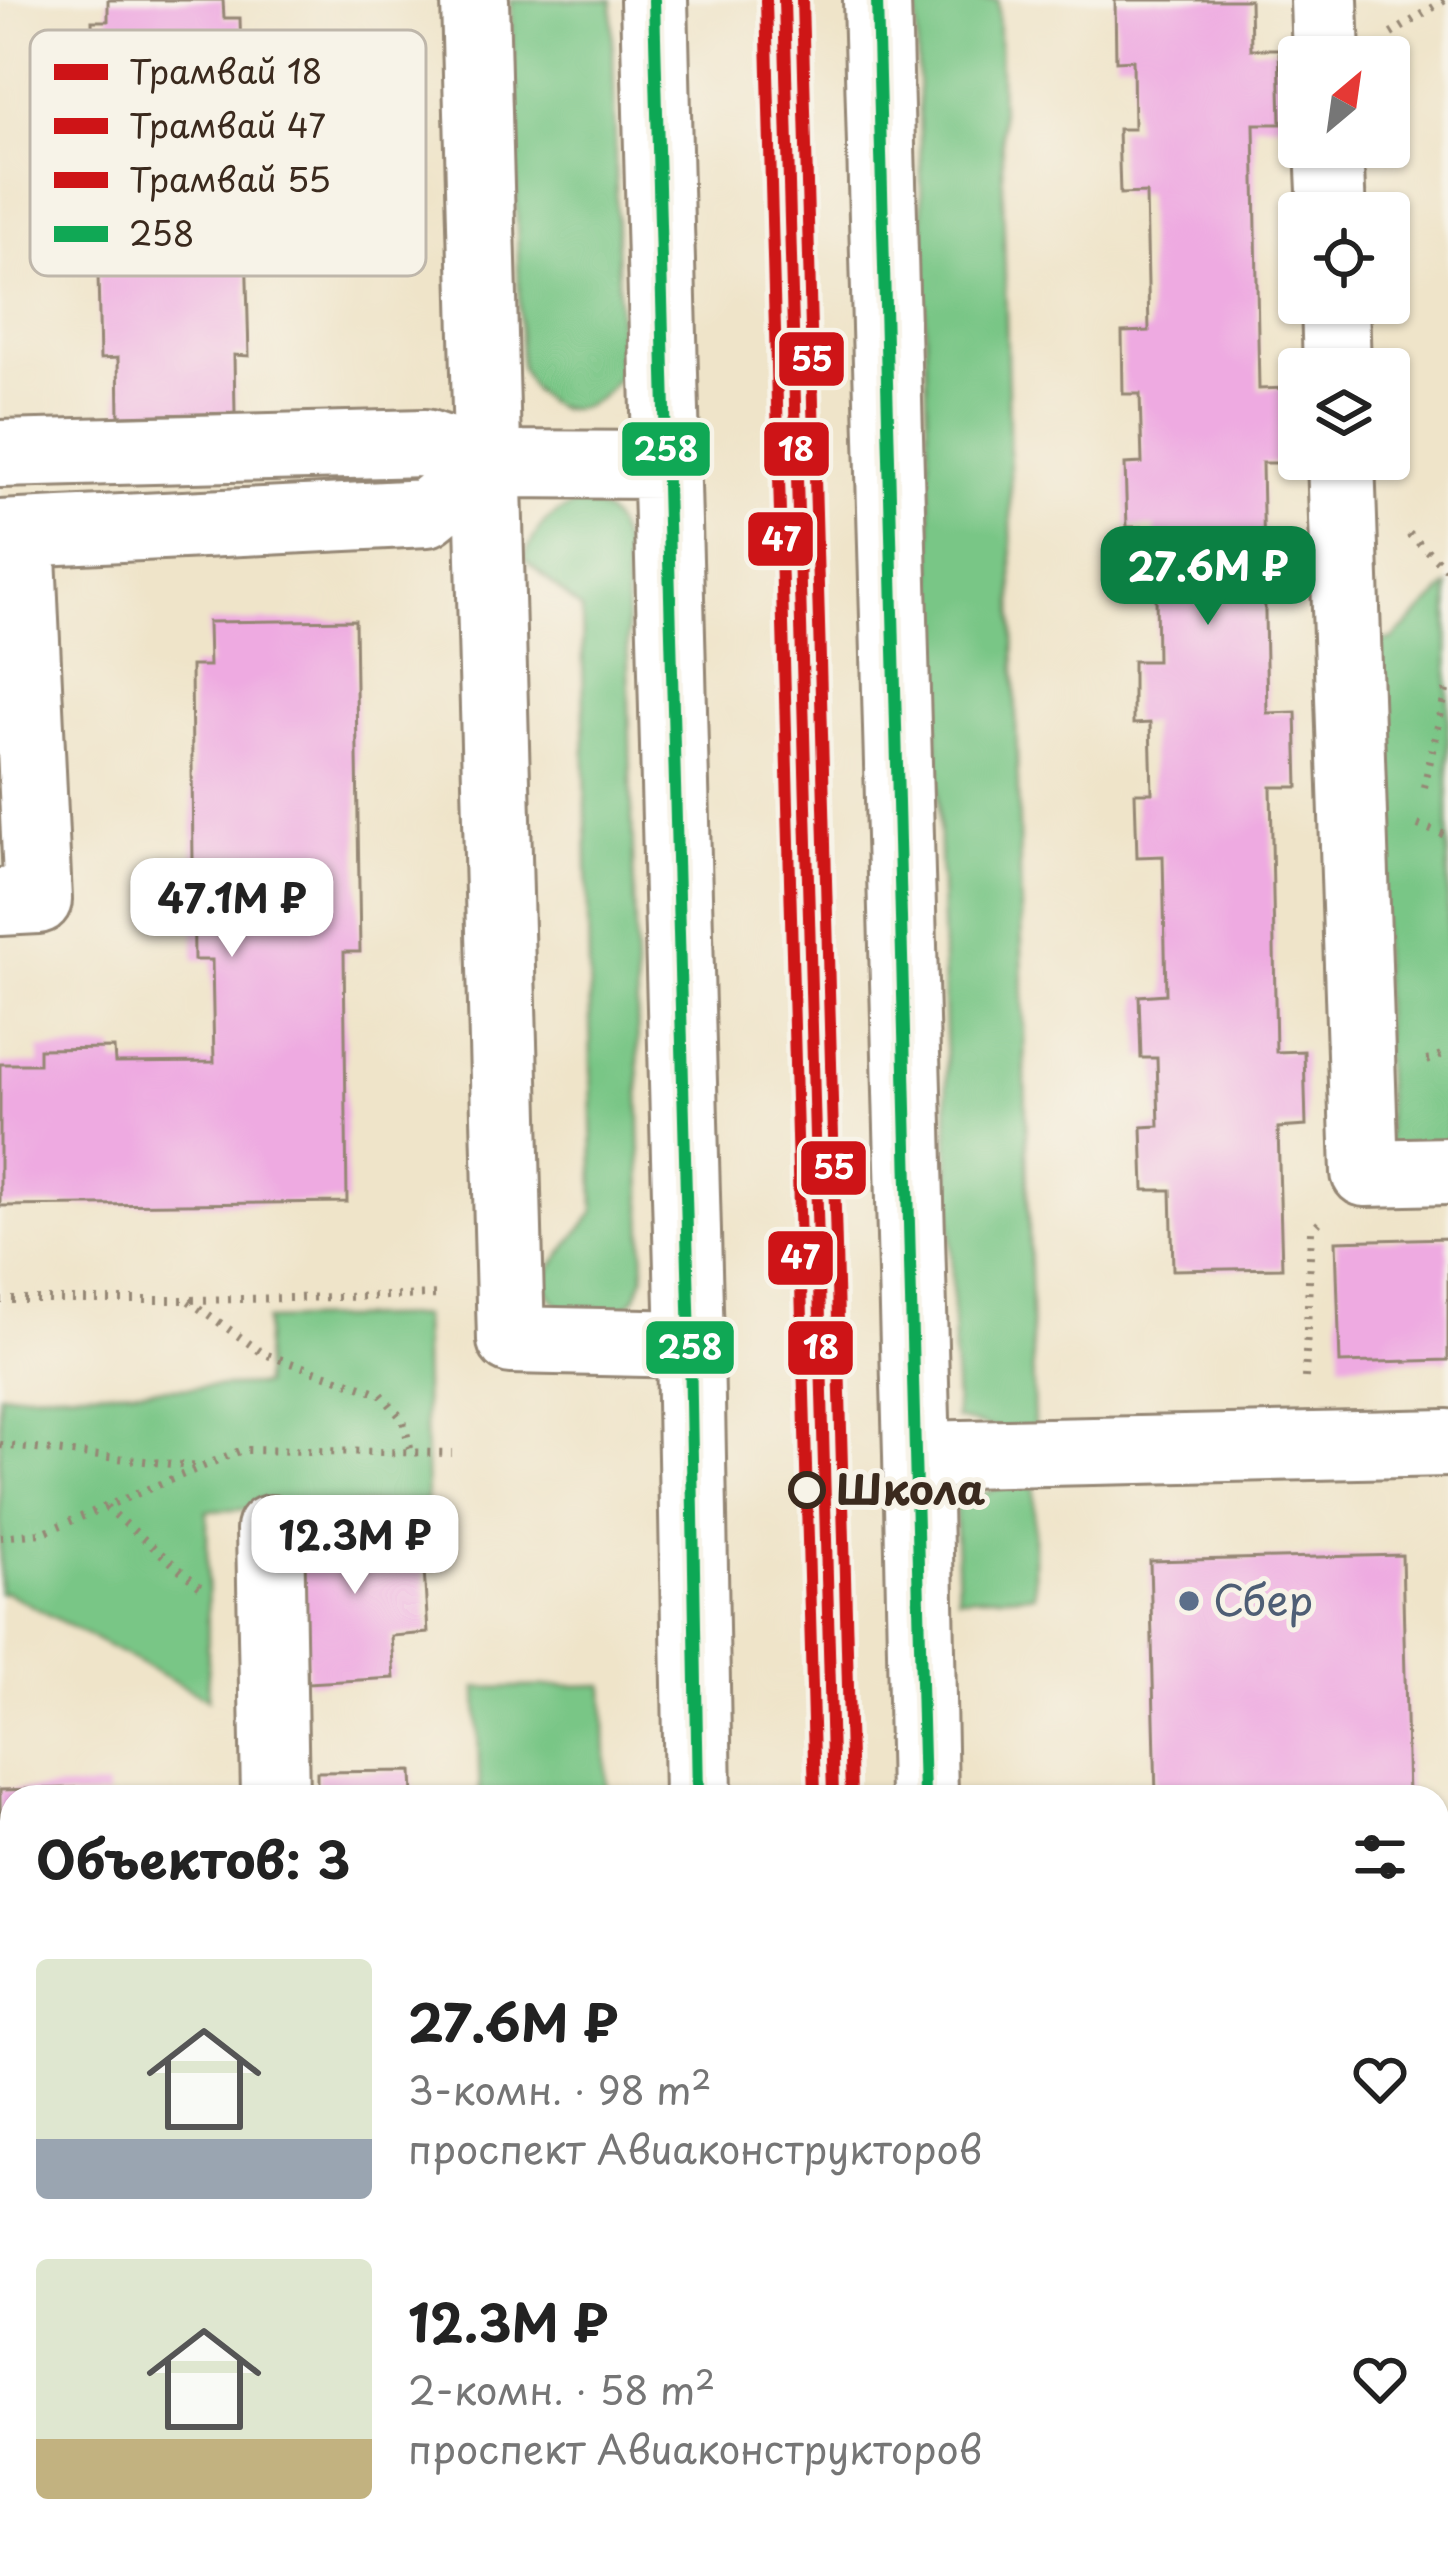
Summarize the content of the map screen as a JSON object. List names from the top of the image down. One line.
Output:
{"places":["Школа","Сбер"],"lines":["tram line 18","tram line 47","tram line 55","transit line 258"],"legend":["Трамвай 18","Трамвай 47","Трамвай 55","258"],"north":"top right","page":{"price":["27.6M ₽","47.1M ₽","12.3M ₽"],"heading":"Объектов: 3","list":[{"name":"27.6M ₽","note":"3-комн. · 98 m² · проспект Авиаконструкторов"},{"name":"12.3M ₽","note":"2-комн. · 58 m² · проспект Авиаконструкторов"}]}}
